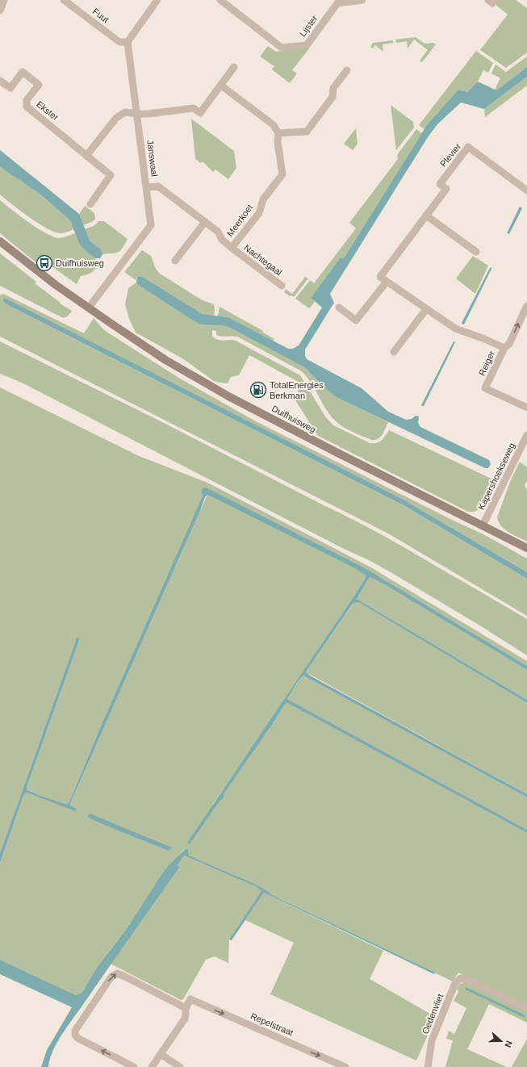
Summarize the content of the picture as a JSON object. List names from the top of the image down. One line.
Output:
{"streets":{"main road":["Duifhuisweg"],"street":["Fuut","Lijster","Ekster","Plevier","Janswaal","Meerkoet","Nachtegaal","Reiger","Kapershoekseweg","Oedenvliet","Repelstraat"]},"crossings":[["Fuut","Janswaal"],["Janswaal","Nachtegaal"],["Janswaal","Duifhuisweg"],["Meerkoet","Nachtegaal"],["Duifhuisweg","Kapershoekseweg"]],"one_way":["Repelstraat"],"places":{"bus stop":["Duifhuisweg"],"fuel station":["TotalEnergies Berkman"]},"north":"right"}
